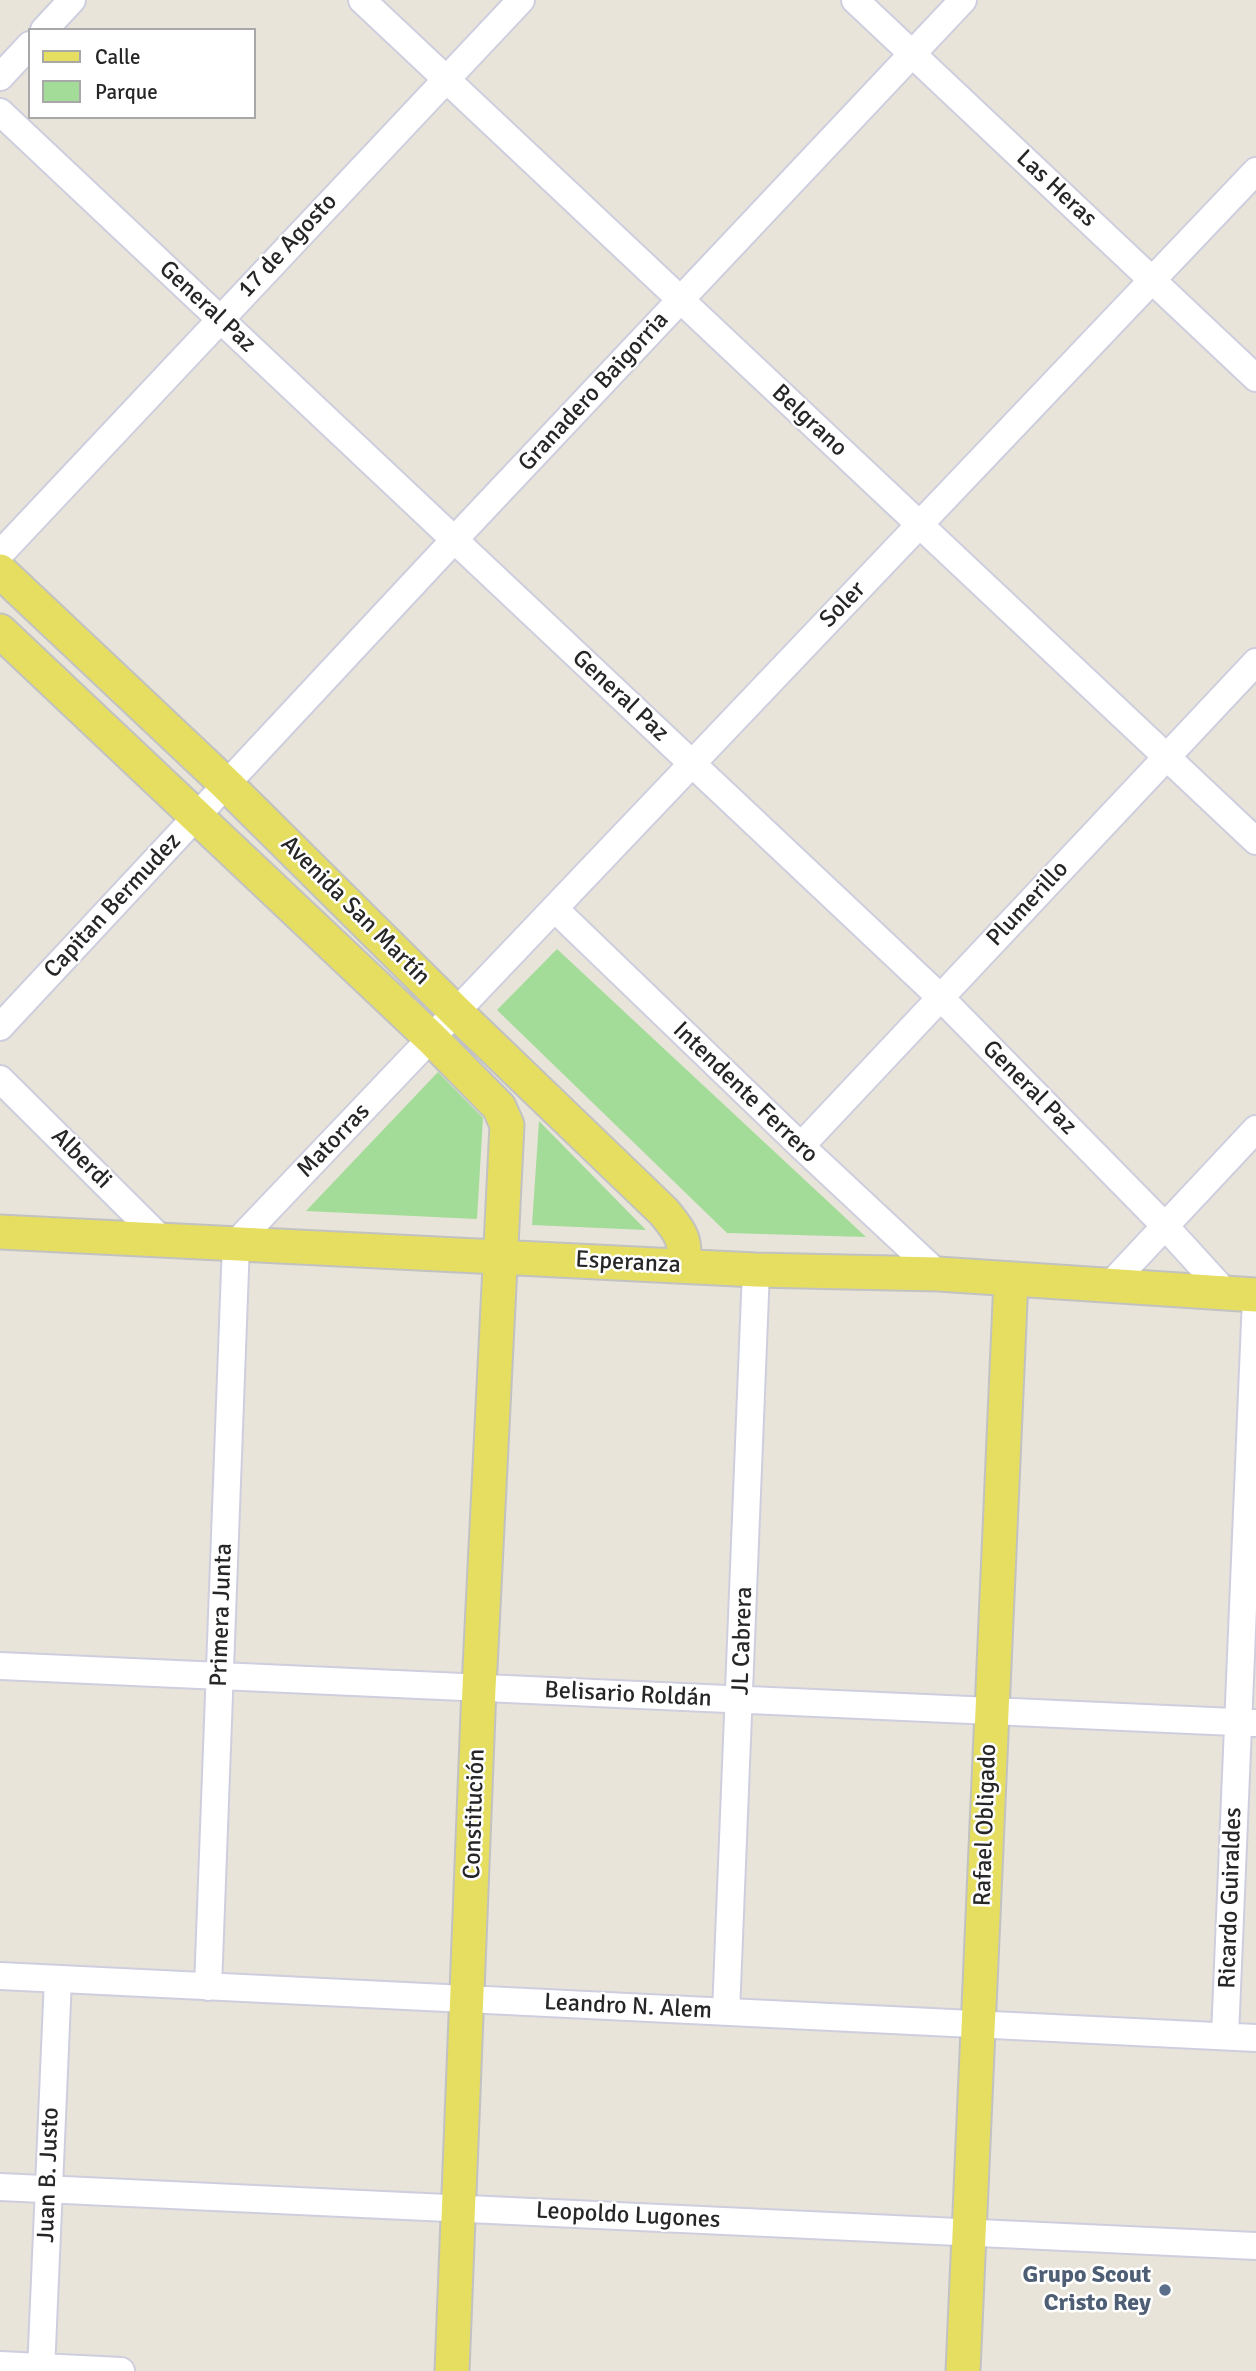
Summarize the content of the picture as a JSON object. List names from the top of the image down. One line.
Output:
{"streets":{"main road":["Avenida San Martín","Esperanza","Constitución","Rafael Obligado"],"street":["Las Heras","17 de Agosto","General Paz","Granadero Baigorria","Belgrano","Soler","Plumerillo","Capitan Bermudez","Intendente Ferrero","Matorras","Alberdi","Primera Junta","JL Cabrera","Belisario Roldán","Ricardo Guiraldes","Leandro N. Alem","Juan B. Justo","Leopoldo Lugones"]},"crossings":[["Las Heras","Granadero Baigorria"],["Las Heras","Soler"],["17 de Agosto","General Paz"],["17 de Agosto","Belgrano"],["General Paz","Granadero Baigorria"],["General Paz","Soler"],["General Paz","Plumerillo"],["General Paz","Esperanza"],["General Paz","Ricardo Guiraldes"],["Granadero Baigorria","Belgrano"],["Granadero Baigorria","Capitan Bermudez"],["Granadero Baigorria","Avenida San Martín"],["Belgrano","Soler"],["Belgrano","Plumerillo"],["Soler","Avenida San Martín"],["Soler","Intendente Ferrero"],["Soler","Matorras"],["Plumerillo","Intendente Ferrero"],["Capitan Bermudez","Avenida San Martín"],["Avenida San Martín","Matorras"],["Avenida San Martín","Esperanza"],["Avenida San Martín","Constitución"],["Intendente Ferrero","Esperanza"],["Matorras","Esperanza"],["Matorras","Primera Junta"],["Alberdi","Esperanza"],["Esperanza","Primera Junta"],["Esperanza","JL Cabrera"],["Esperanza","Constitución"],["Esperanza","Rafael Obligado"],["Esperanza","Ricardo Guiraldes"],["Primera Junta","Belisario Roldán"],["Primera Junta","Leandro N. Alem"],["JL Cabrera","Belisario Roldán"],["JL Cabrera","Leandro N. Alem"],["Belisario Roldán","Constitución"],["Belisario Roldán","Rafael Obligado"],["Belisario Roldán","Ricardo Guiraldes"],["Constitución","Leandro N. Alem"],["Constitución","Leopoldo Lugones"],["Rafael Obligado","Leandro N. Alem"],["Rafael Obligado","Leopoldo Lugones"],["Ricardo Guiraldes","Leandro N. Alem"],["Leandro N. Alem","Juan B. Justo"],["Juan B. Justo","Leopoldo Lugones"]],"places":["Grupo Scout Cristo Rey"],"legend":["Calle","Parque"]}
